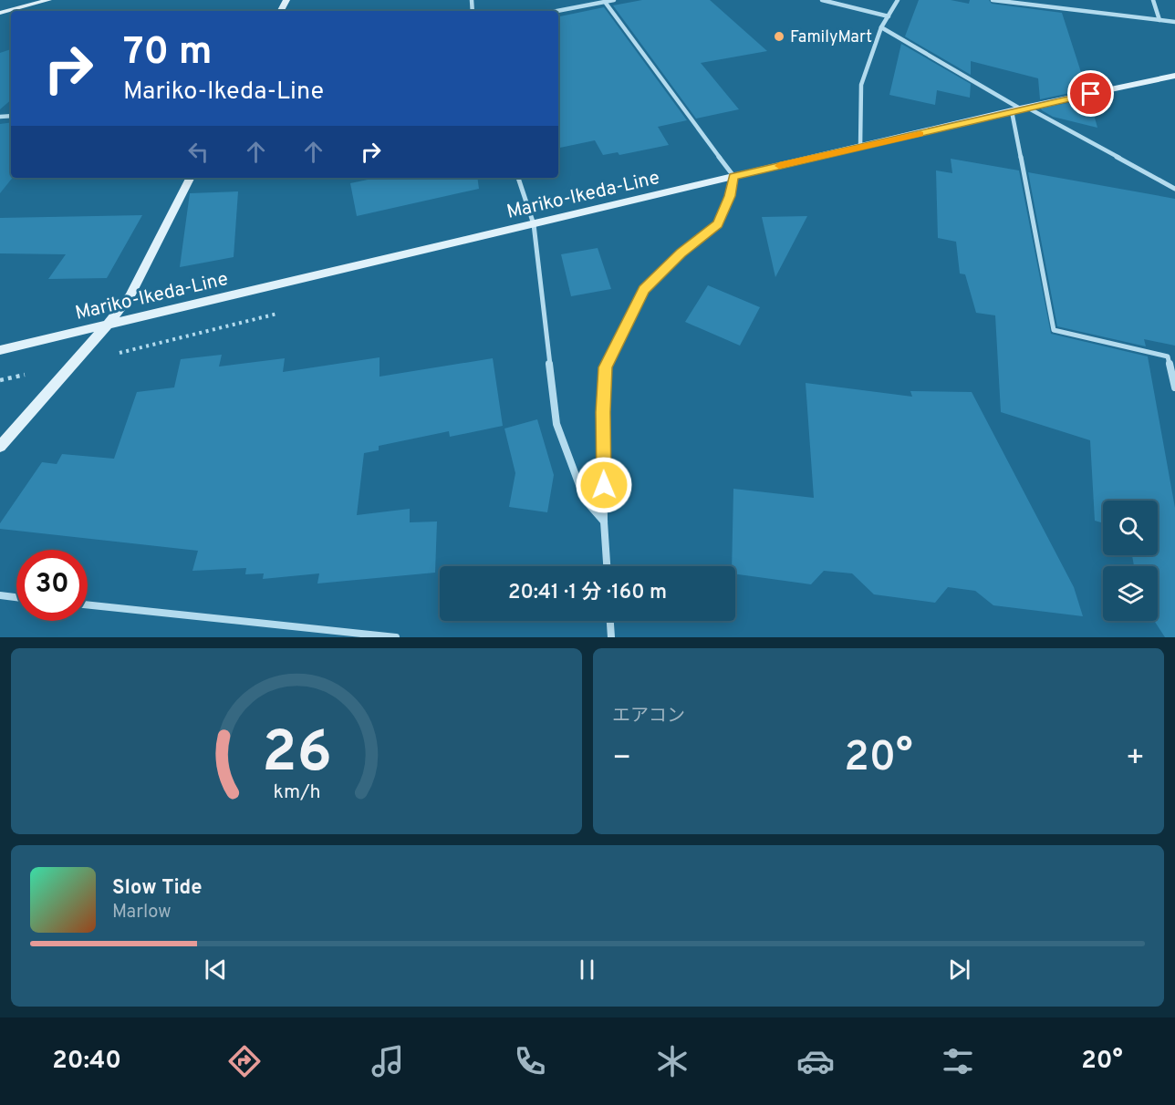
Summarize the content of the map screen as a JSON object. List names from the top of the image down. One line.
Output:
{"streets":{"street":["Mariko-Ikeda-Line"]},"places":["FamilyMart"],"page":{"turn":["70 m","Mariko-Ikeda-Line"],"limit":"30","trip":"20:41 · 1 分 · 160 m","tile":"エアコン","heat":["−","20°","+"],"song":["Slow Tide","Marlow"],"tabs":["20:40","20°"],"gauge":["26","km/h"]}}
